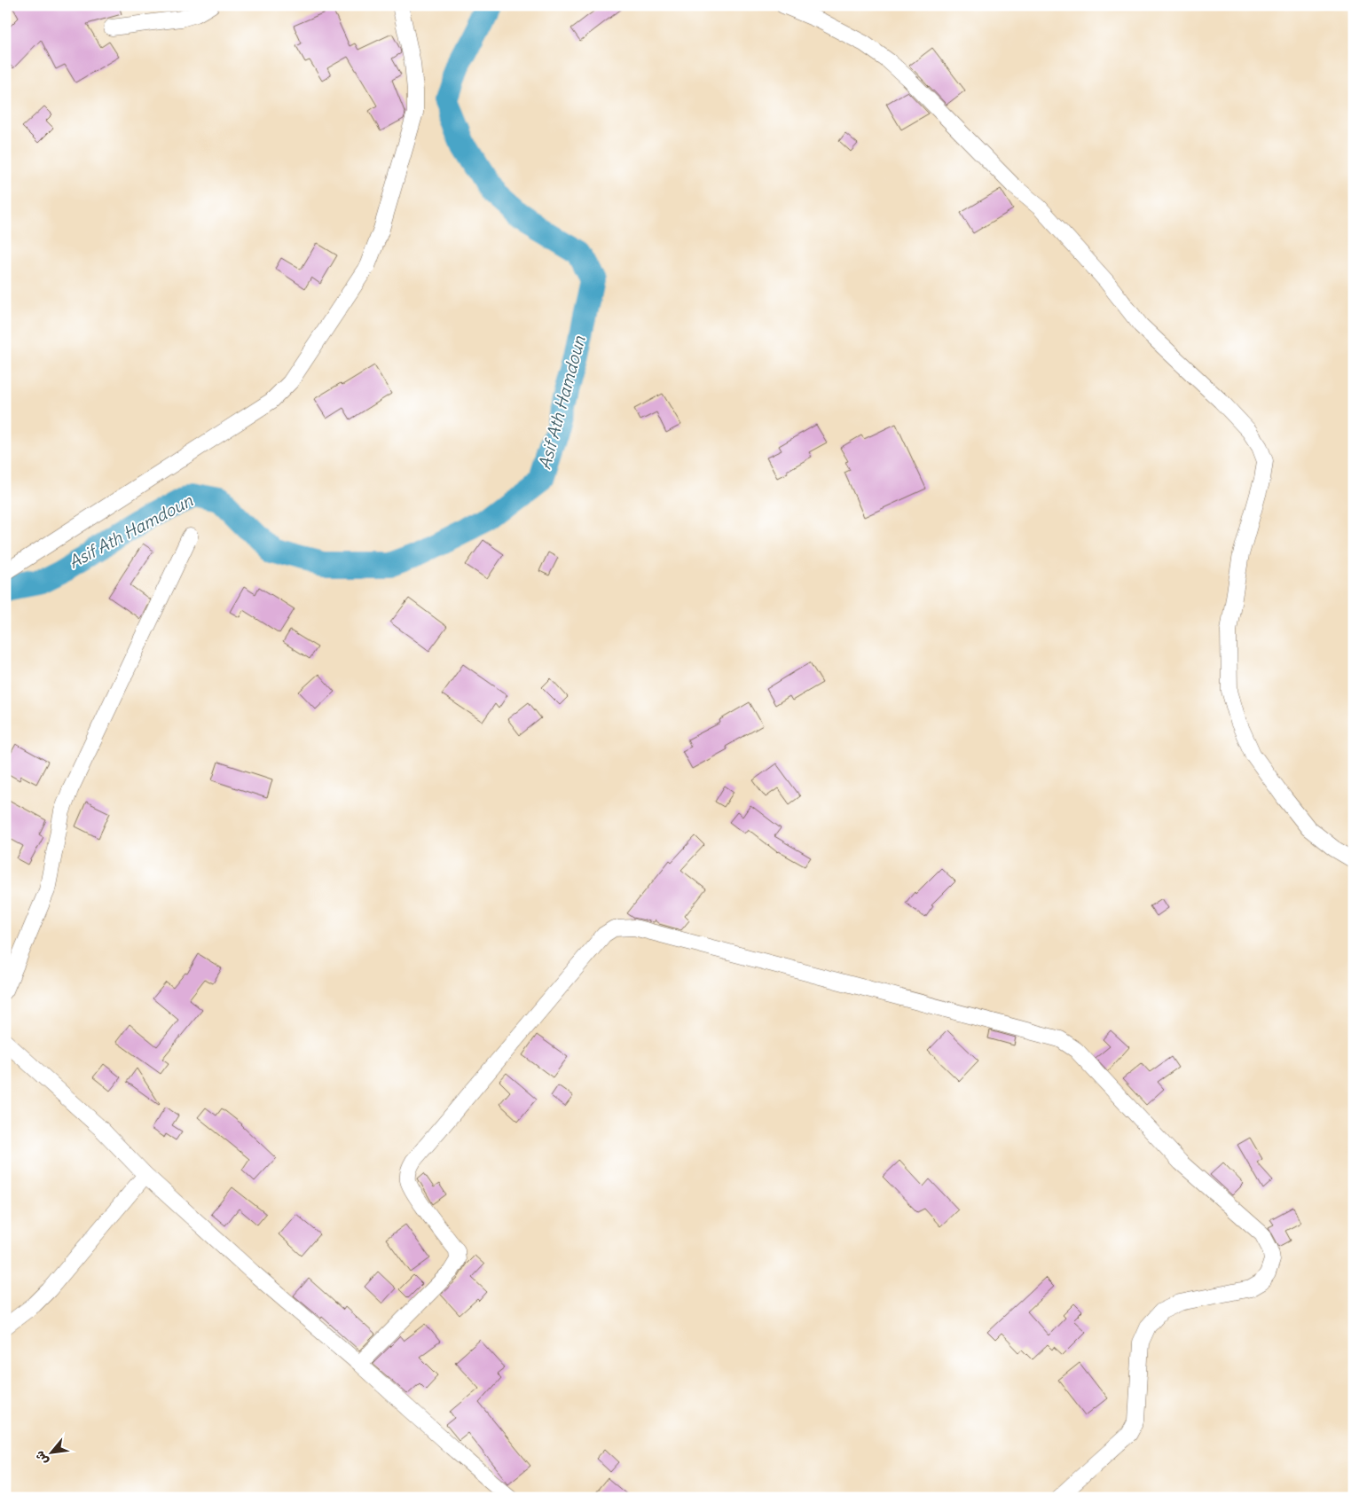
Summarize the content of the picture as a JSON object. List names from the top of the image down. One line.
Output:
{"water":["Asif Ath Hamdoun"],"north":"bottom left"}
